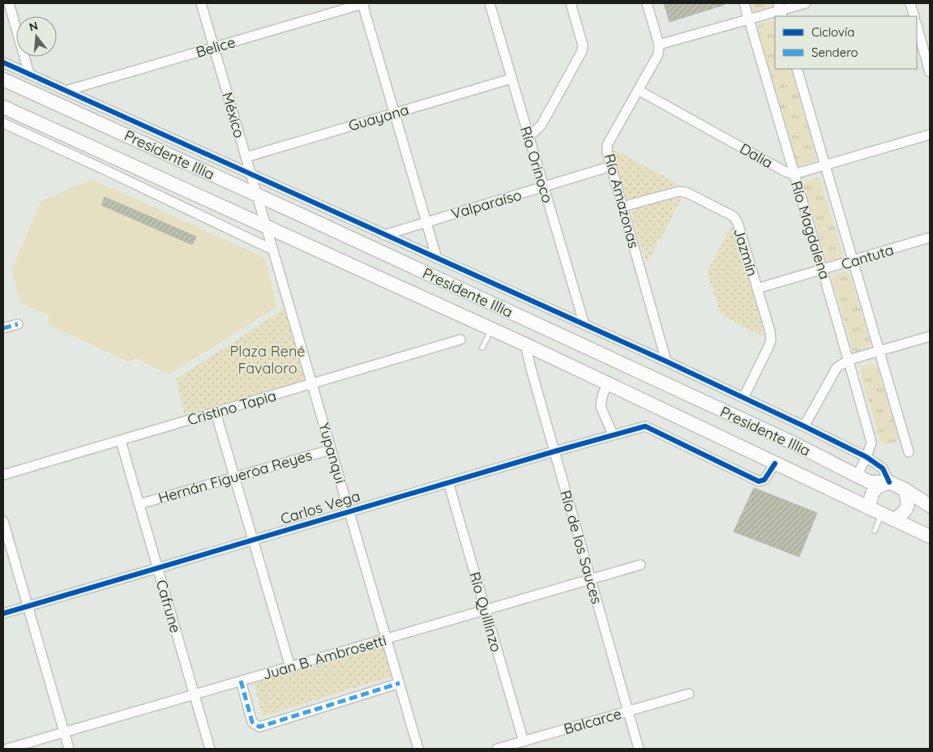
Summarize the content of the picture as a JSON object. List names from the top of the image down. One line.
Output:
{"streets":{"main road":["Presidente Illia"],"street":["Belice","México","Guayana","Dalia","Río Orinoco","Río Amazonas","Valparaíso","Río Magdalena","Jazmín","Cantuta","Cristino Tapia","Yupanqui","Hernán Figueroa Reyes","Carlos Vega","Río de los Sauces","Cafrune","Río Quillinzo","Juan B. Ambrosetti","Balcarce"]},"crossings":[["Belice","México"],["México","Guayana"],["México","Presidente Illia"],["México","Yupanqui"],["Guayana","Río Orinoco"],["Presidente Illia","Río Magdalena"],["Presidente Illia","Yupanqui"],["Presidente Illia","Carlos Vega"],["Presidente Illia","Río de los Sauces"],["Dalia","Río Amazonas"],["Dalia","Río Magdalena"],["Río Orinoco","Valparaíso"],["Río Amazonas","Valparaíso"],["Río Amazonas","Jazmín"],["Río Magdalena","Cantuta"],["Jazmín","Cantuta"],["Cristino Tapia","Yupanqui"],["Cristino Tapia","Cafrune"],["Yupanqui","Hernán Figueroa Reyes"],["Yupanqui","Carlos Vega"],["Yupanqui","Juan B. Ambrosetti"],["Hernán Figueroa Reyes","Cafrune"],["Carlos Vega","Río de los Sauces"],["Carlos Vega","Cafrune"],["Carlos Vega","Río Quillinzo"],["Río de los Sauces","Juan B. Ambrosetti"],["Río de los Sauces","Balcarce"],["Cafrune","Juan B. Ambrosetti"],["Río Quillinzo","Juan B. Ambrosetti"],["Río Quillinzo","Balcarce"]],"parks":["Plaza René Favaloro"],"legend":["Ciclovía","Sendero"],"north":"top"}
